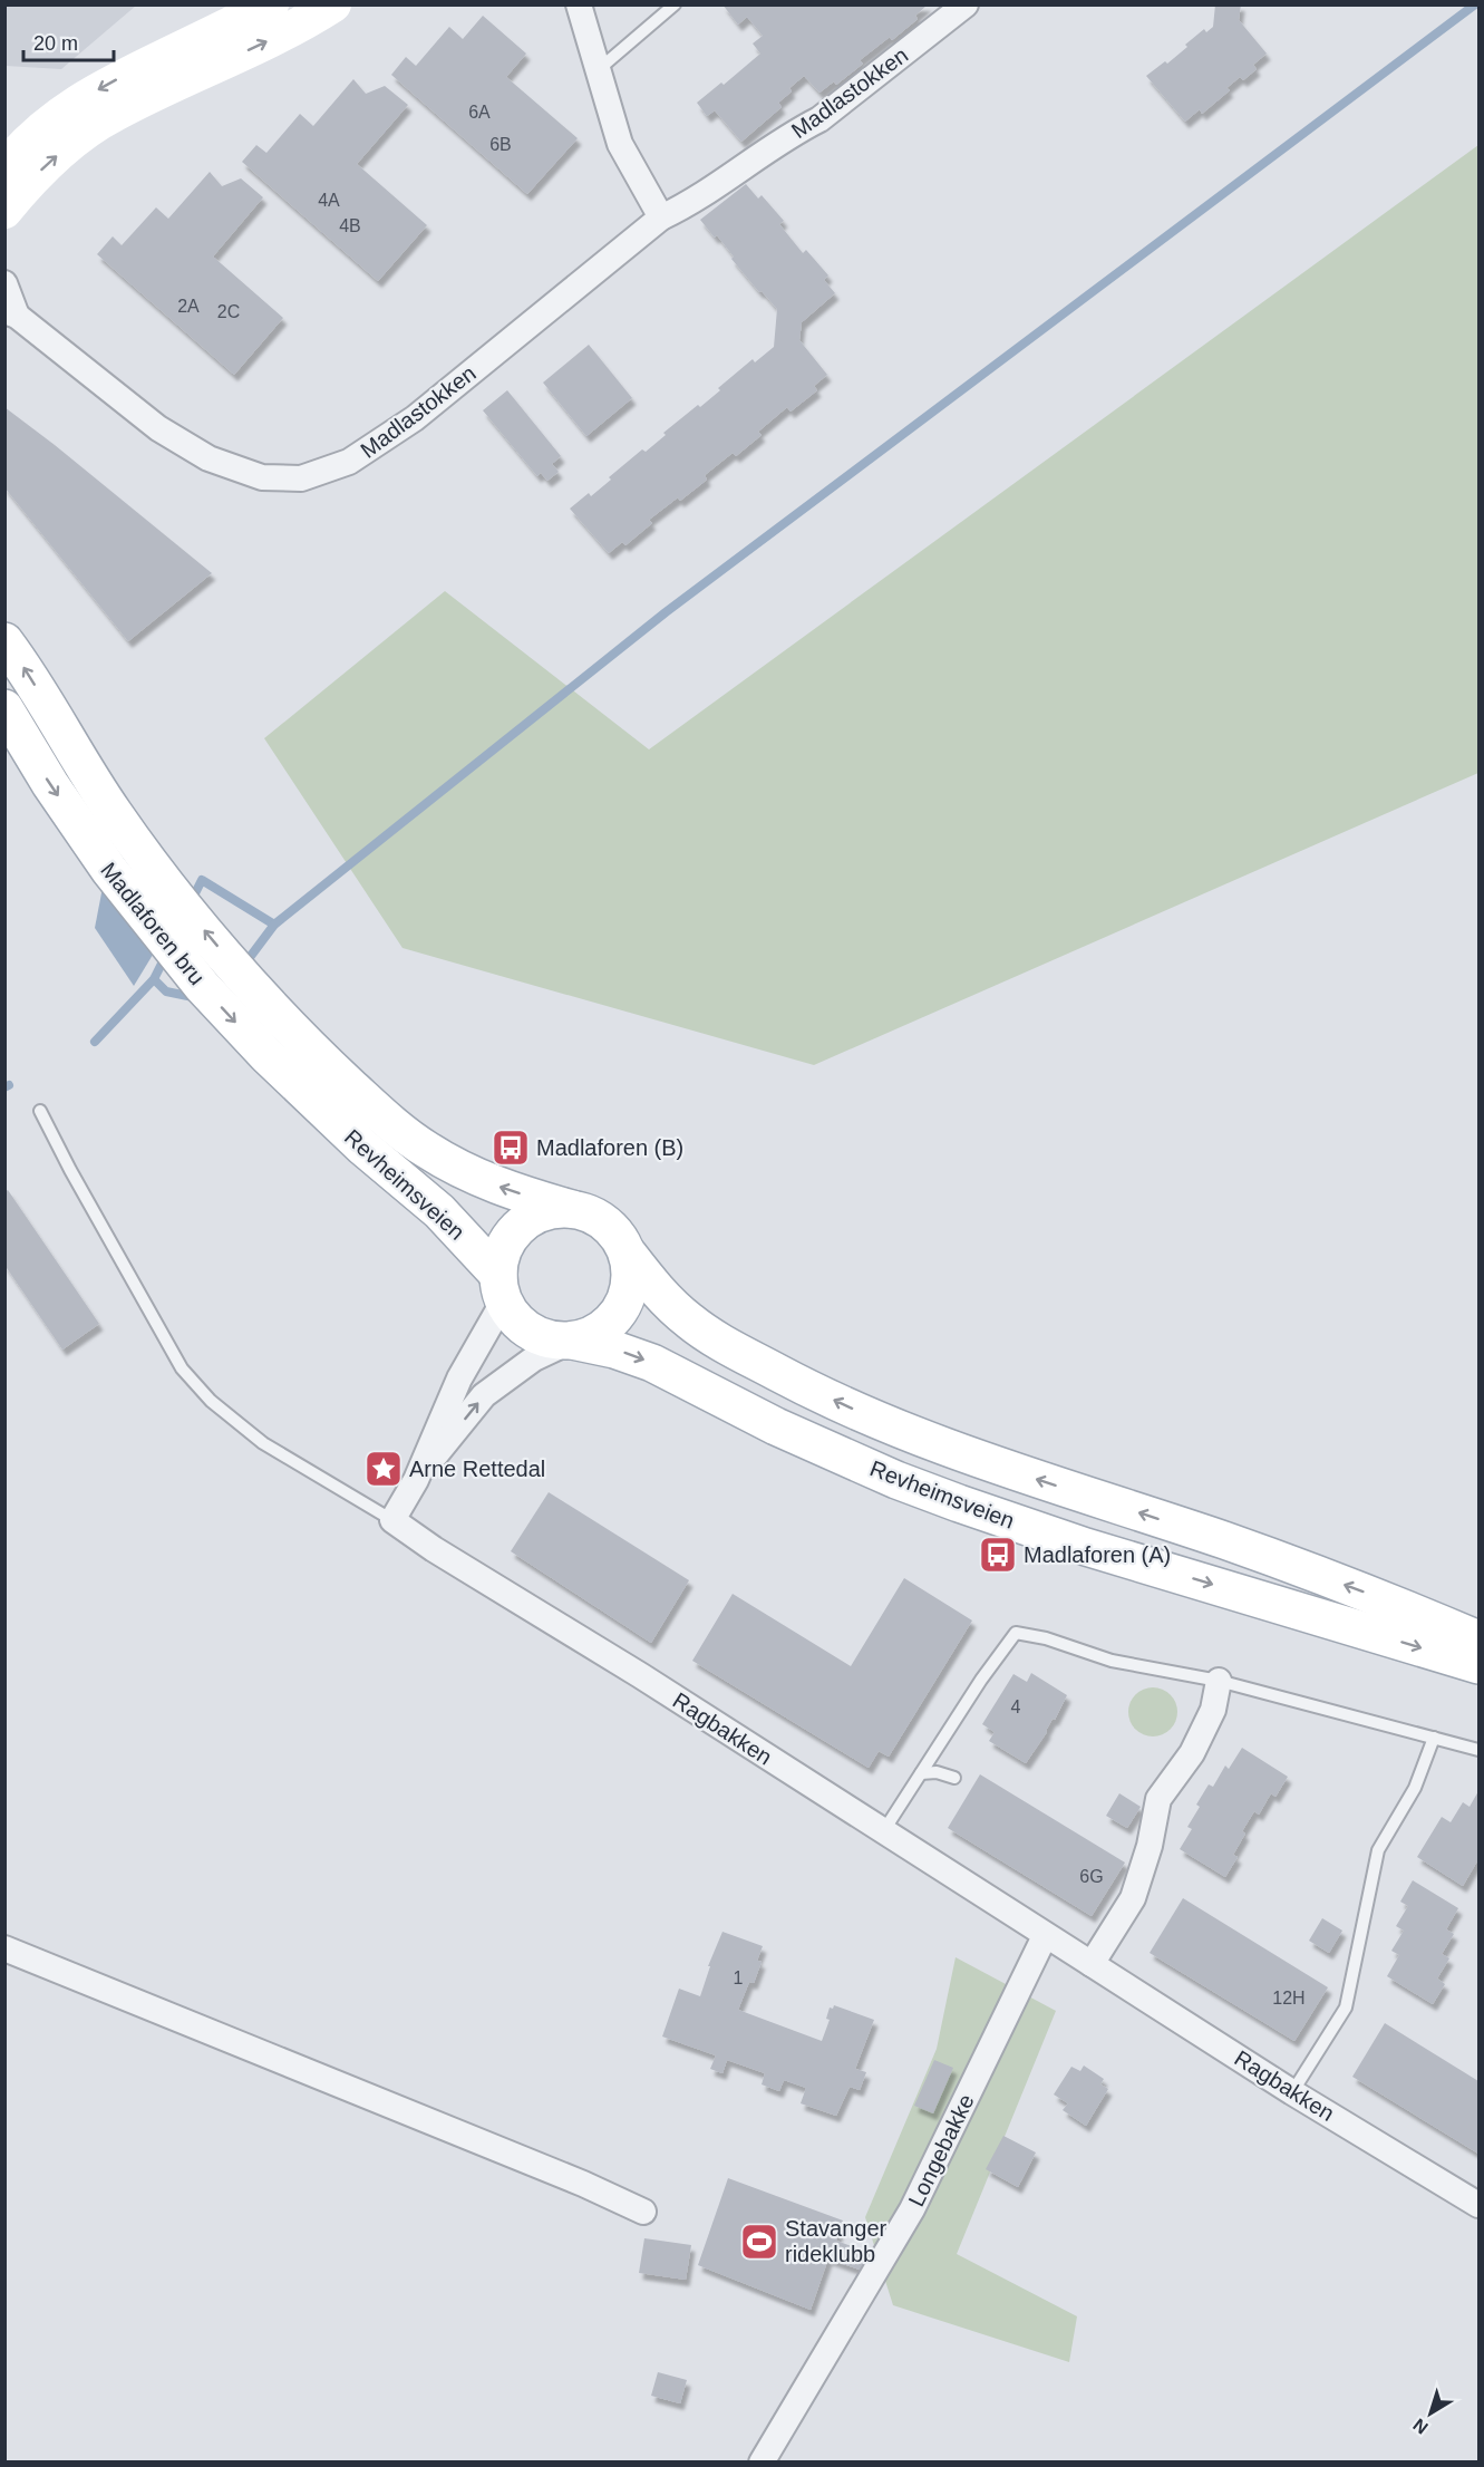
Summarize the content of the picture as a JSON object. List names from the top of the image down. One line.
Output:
{"streets":{"main road":["Madlaforen bru","Revheimsveien"],"street":["Madlastokken","Ragbakken","Longebakke"]},"crossings":[["Madlaforen bru","Revheimsveien"],["Ragbakken","Longebakke"]],"places":{"bus stop":["Madlaforen (B)","Madlaforen (A)"],"place":["Arne Rettedal"],"sports":["Stavanger rideklubb"]},"house_numbers":["6A","6B","4A","4B","2A","2C","4","6G","1","12H"],"scale_bar":"20 m","north":"bottom left"}
